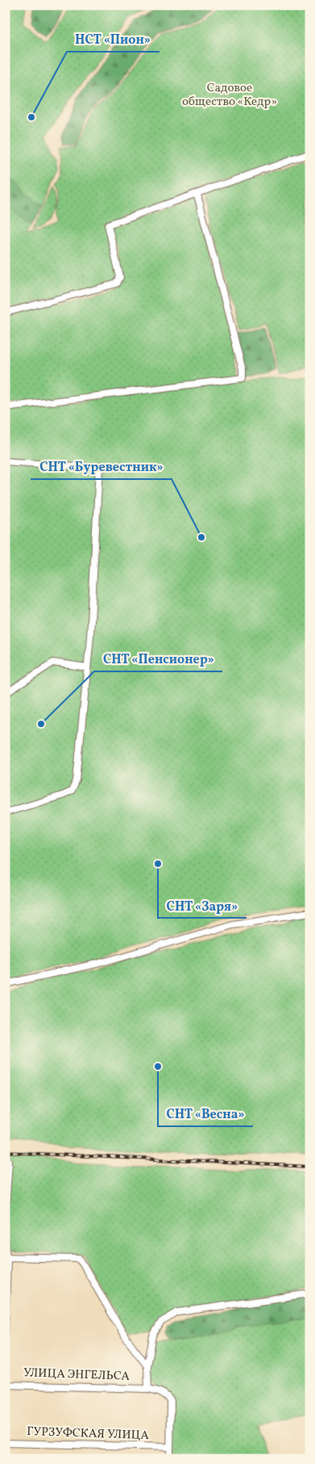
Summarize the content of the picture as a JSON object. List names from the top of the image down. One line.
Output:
{"streets":{"street":["УЛИЦА ЭНГЕЛЬСА","ГУРЗУФСКАЯ УЛИЦА"]},"crossings":[["УЛИЦА ЭНГЕЛЬСА","ГУРЗУФСКАЯ УЛИЦА"]],"parks":["Садовое общество «Кедр»"],"places":["НСТ «Пион»","СНТ «Буревестник»","СНТ «Пенсионер»","СНТ «Заря»","СНТ «Весна»"]}
